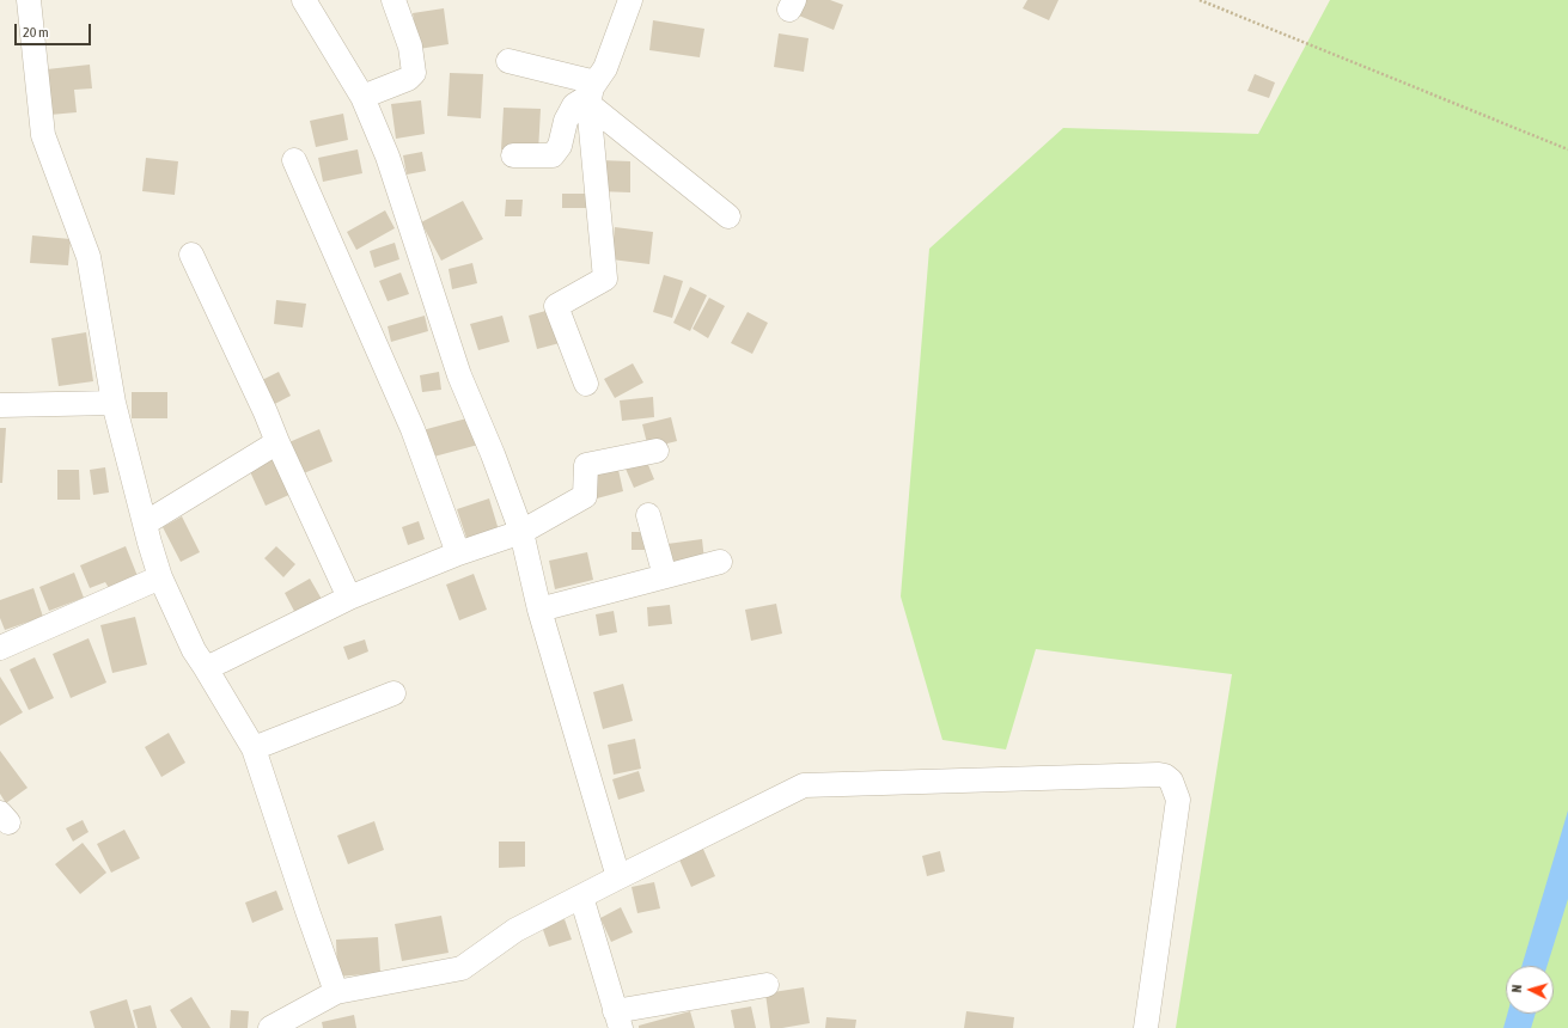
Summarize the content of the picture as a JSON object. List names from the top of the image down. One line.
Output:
{"scale_bar":"20 m","north":"left"}
